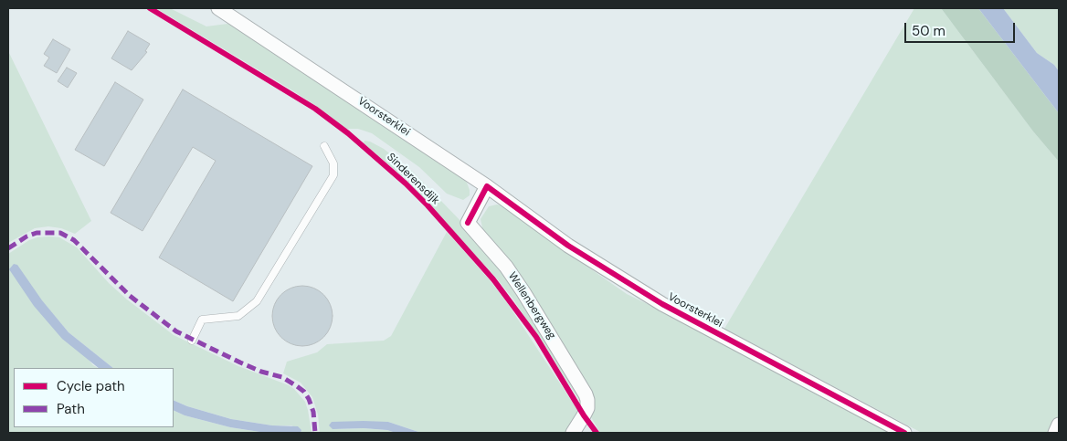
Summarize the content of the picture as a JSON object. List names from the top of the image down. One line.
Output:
{"streets":{"street":["Voorsterklei","Wellenbergweg"],"cycle path":["Sinderensdijk"]},"crossings":[["Voorsterklei","Wellenbergweg"]],"legend":["Cycle path","Path"],"scale_bar":"50 m"}
